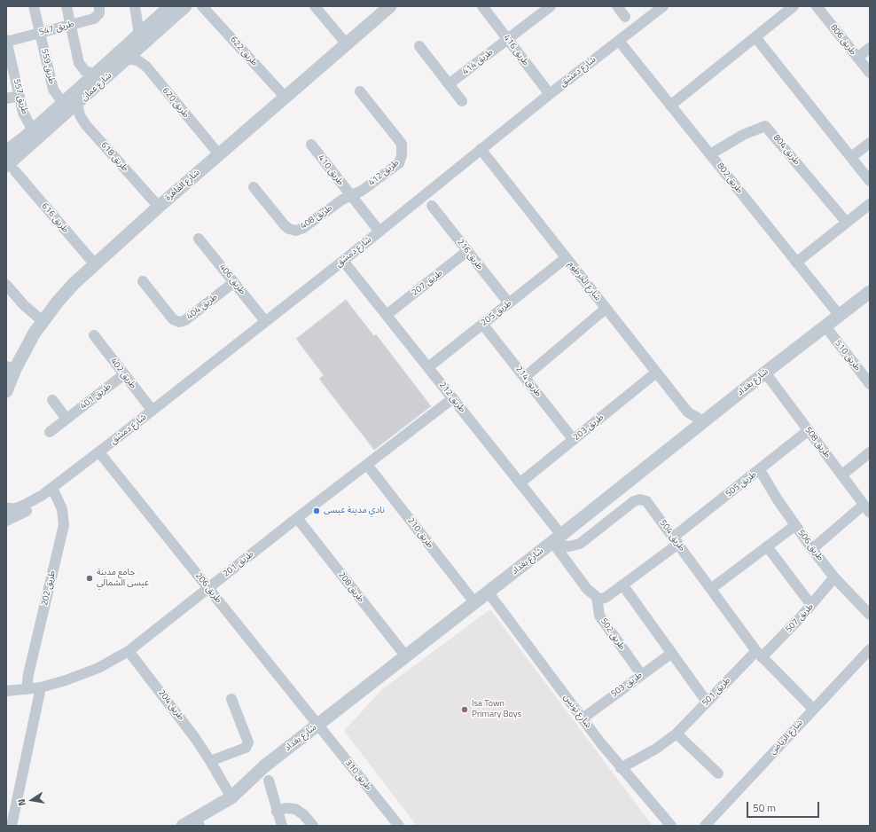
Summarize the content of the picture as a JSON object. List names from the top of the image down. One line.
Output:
{"streets":{"street":["طريق 547","طريق 806","طريق 416","طريق 622","طريق 414","طريق 559","شارع دمشق","شارع عمان","طريق 557","طريق 620","طريق 804","طريق 618","طريق 410","طريق 412","طريق 802","شارع القاهرة","طريق 408","طريق 616","طريق 216","طريق 406","شارع الخرطوم","طريق 207","طريق 404","طريق 205","طريق 510","طريق 402","طريق 214","شارع بغداد","طريق 401","طريق 212","طريق 203","طريق 508","طريق 505","طريق 210","طريق 504","طريق 506","طريق 201","طريق 208","طريق 202","طريق 206","طريق 507","طريق 502","طريق 503","طريق 501","طريق 204","شارع تونس","شارع الرياض","طريق 310"]},"crossings":[["طريق 547","طريق 559"],["طريق 547","طريق 557"],["طريق 416","طريق 414"],["طريق 416","شارع دمشق"],["طريق 622","شارع القاهرة"],["طريق 559","شارع عمان"],["شارع دمشق","طريق 802"],["شارع دمشق","طريق 406"],["شارع دمشق","شارع الخرطوم"],["شارع دمشق","طريق 402"],["شارع دمشق","طريق 212"],["شارع دمشق","طريق 202"],["شارع دمشق","طريق 206"],["شارع عمان","طريق 557"],["شارع عمان","طريق 620"],["شارع عمان","طريق 618"],["شارع عمان","طريق 616"],["طريق 620","شارع القاهرة"],["طريق 804","طريق 802"],["طريق 618","شارع القاهرة"],["طريق 410","طريق 412"],["طريق 410","طريق 408"],["طريق 412","طريق 408"],["طريق 802","شارع بغداد"],["شارع القاهرة","طريق 616"],["طريق 216","طريق 207"],["طريق 216","طريق 205"],["طريق 406","طريق 404"],["شارع الخرطوم","طريق 205"],["شارع الخرطوم","شارع بغداد"],["شارع الخرطوم","طريق 203"],["طريق 207","طريق 212"],["طريق 205","طريق 214"],["طريق 205","طريق 212"],["طريق 510","شارع بغداد"],["طريق 402","طريق 401"],["طريق 214","طريق 203"],["شارع بغداد","طريق 212"],["شارع بغداد","طريق 508"],["شارع بغداد","طريق 210"],["شارع بغداد","طريق 504"],["شارع بغداد","طريق 208"],["شارع بغداد","طريق 206"],["شارع بغداد","طريق 204"],["شارع بغداد","شارع تونس"],["شارع بغداد","طريق 310"],["طريق 212","طريق 203"],["طريق 212","طريق 504"],["طريق 212","طريق 201"],["طريق 508","طريق 505"],["طريق 505","طريق 504"],["طريق 505","طريق 506"],["طريق 210","طريق 201"],["طريق 504","طريق 507"],["طريق 504","طريق 501"],["طريق 506","طريق 507"],["طريق 201","طريق 208"],["طريق 201","طريق 202"],["طريق 201","طريق 206"],["طريق 201","طريق 204"],["طريق 206","طريق 310"],["طريق 507","طريق 501"],["طريق 502","طريق 503"],["طريق 503","شارع تونس"],["طريق 501","شارع تونس"]],"places":["نادي مدينة عيسى","جامع مدينة عيسى الشمالي","Isa Town Primary Boys"],"scale_bar":"50 m","north":"left"}
